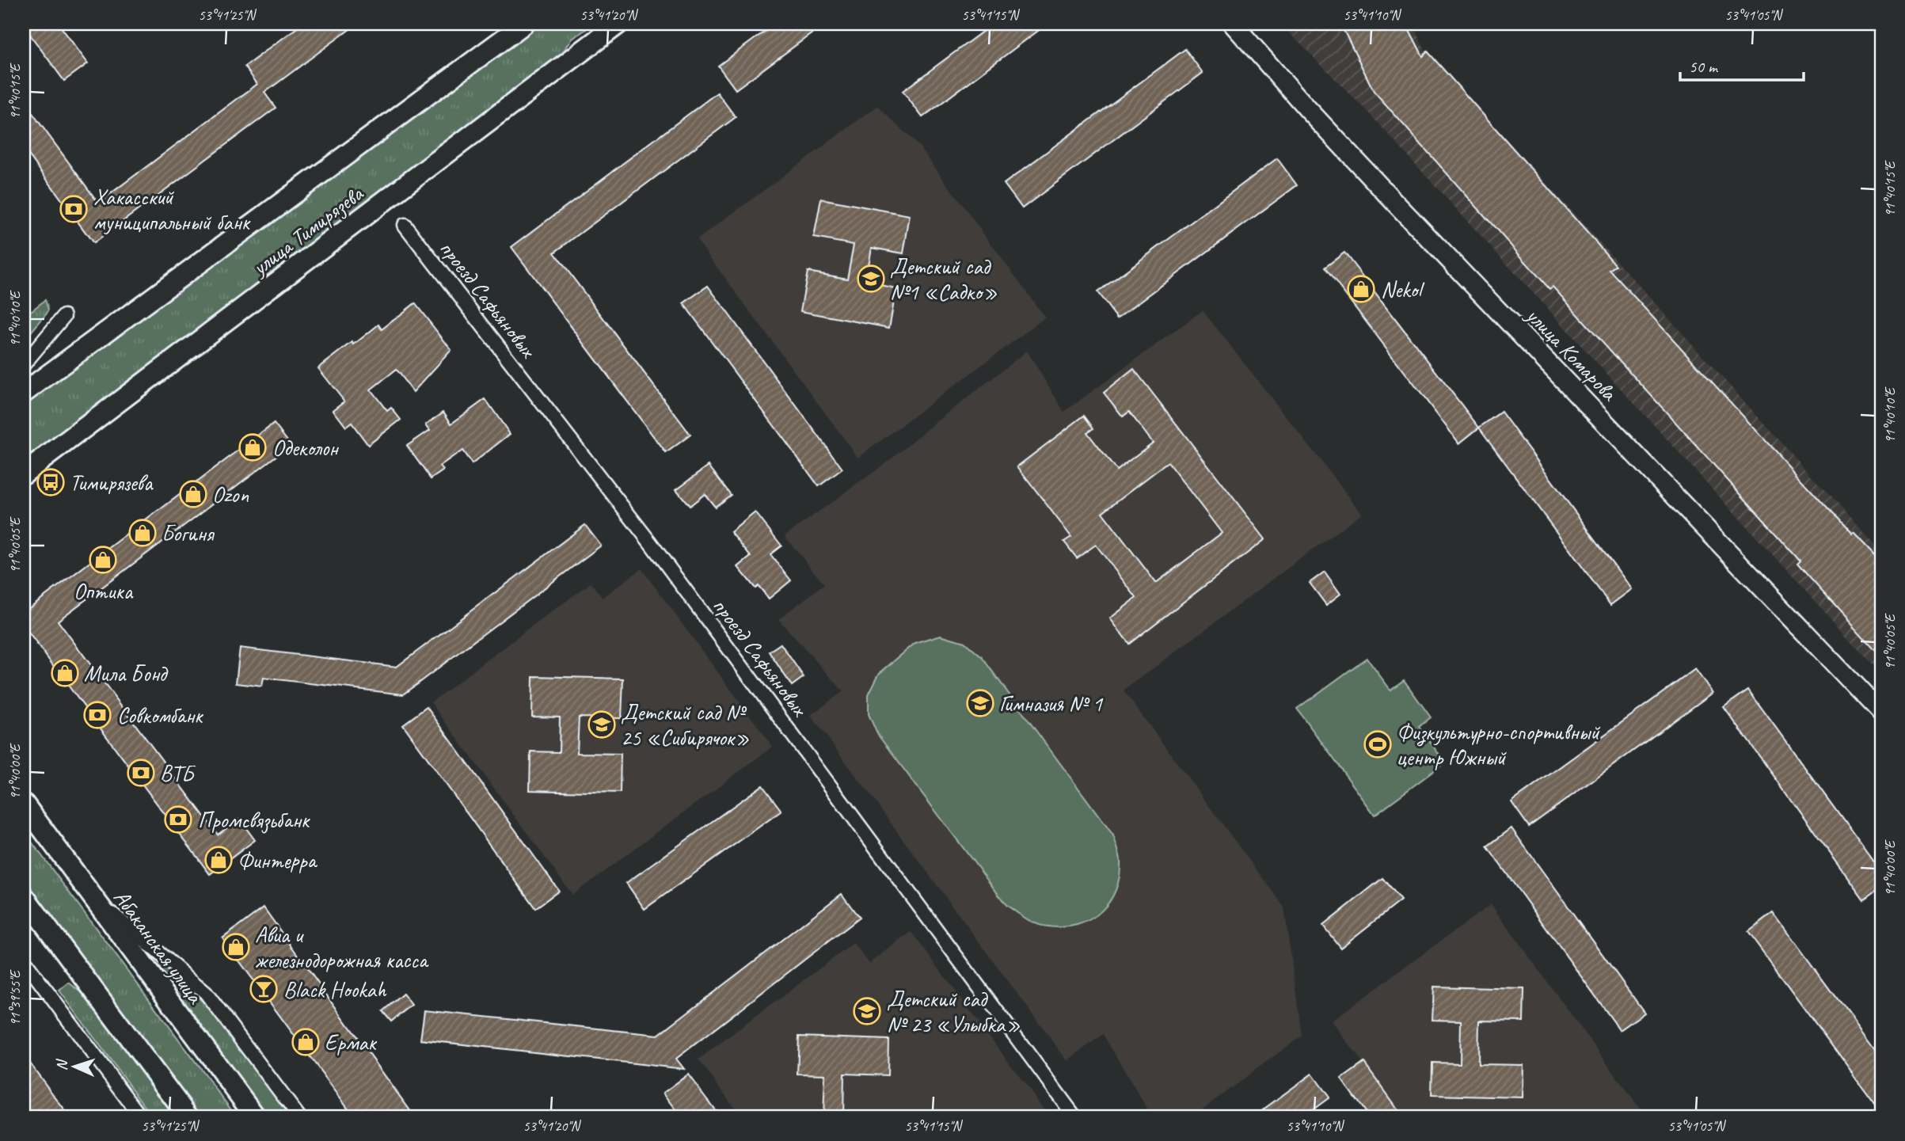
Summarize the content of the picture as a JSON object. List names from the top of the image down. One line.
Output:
{"streets":{"main road":["улица Тимирязева","Абаканская улица"],"street":["проезд Сафьяновых","улица Комарова"]},"places":{"bank":["Хакасский муниципальный банк","Совкомбанк","ВТБ","Промсвязьбанк"],"school or university":["Детский сад №1 «Cадко»","Гимназия № 1","Детский сад № 25 «Сибирячок»","Детский сад № 23 «Улыбка»"],"shop":["Nekol","Одеколон","Ozon","Богиня","Оптика","Мила Бонд","Финтерра","Авиа и железнодорожная касса","Ермак"],"bus stop":["Тимирязева"],"sports":["Физкультурно-спортивный центр Южный"],"bar":["Black Hookah"]},"scale_bar":"50 m","north":"left","coordinates":["53°41'25\"N","53°41'20\"N","53°41'15\"N","53°41'10\"N","53°41'05\"N","91°40'15\"E","91°40'10\"E","91°40'05\"E","91°40'00\"E","91°39'55\"E"]}
